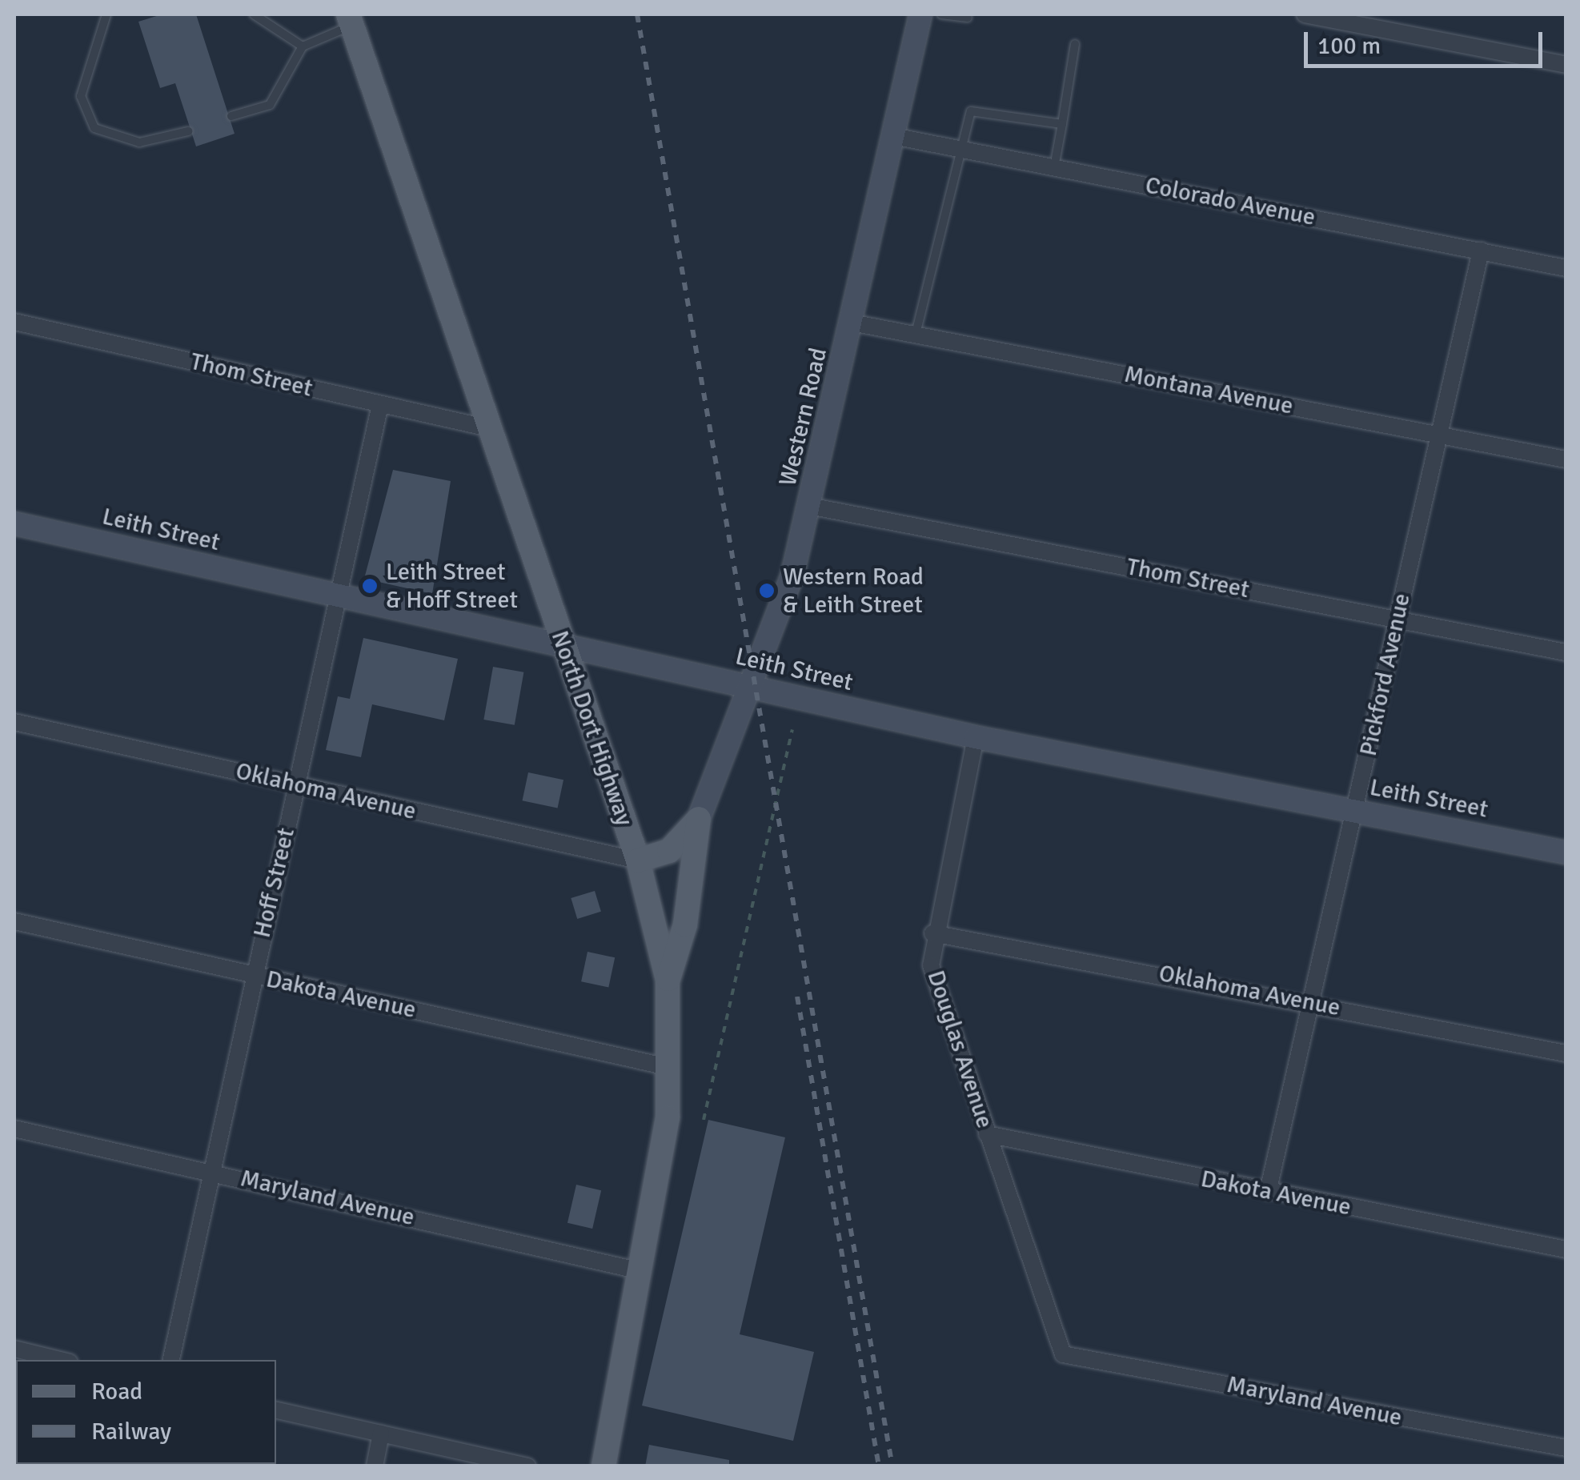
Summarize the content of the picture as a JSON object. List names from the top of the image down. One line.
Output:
{"streets":{"main road":["North Dort Highway"],"street":["Colorado Avenue","Thom Street","Montana Avenue","Western Road","Leith Street","Pickford Avenue","Oklahoma Avenue","Hoff Street","Dakota Avenue","Douglas Avenue","Maryland Avenue"]},"crossings":[["Colorado Avenue","Western Road"],["Colorado Avenue","Pickford Avenue"],["Thom Street","Western Road"],["Thom Street","Pickford Avenue"],["Thom Street","North Dort Highway"],["Thom Street","Hoff Street"],["Montana Avenue","Western Road"],["Montana Avenue","Pickford Avenue"],["Western Road","Leith Street"],["Leith Street","Pickford Avenue"],["Leith Street","North Dort Highway"],["Leith Street","Hoff Street"],["Leith Street","Douglas Avenue"],["Pickford Avenue","Oklahoma Avenue"],["Pickford Avenue","Dakota Avenue"],["North Dort Highway","Oklahoma Avenue"],["North Dort Highway","Dakota Avenue"],["North Dort Highway","Maryland Avenue"],["Oklahoma Avenue","Hoff Street"],["Oklahoma Avenue","Douglas Avenue"],["Hoff Street","Dakota Avenue"],["Hoff Street","Maryland Avenue"],["Dakota Avenue","Douglas Avenue"],["Douglas Avenue","Maryland Avenue"]],"places":["Leith Street & Hoff Street","Western Road & Leith Street"],"legend":["Road","Railway"],"scale_bar":"100 m"}
